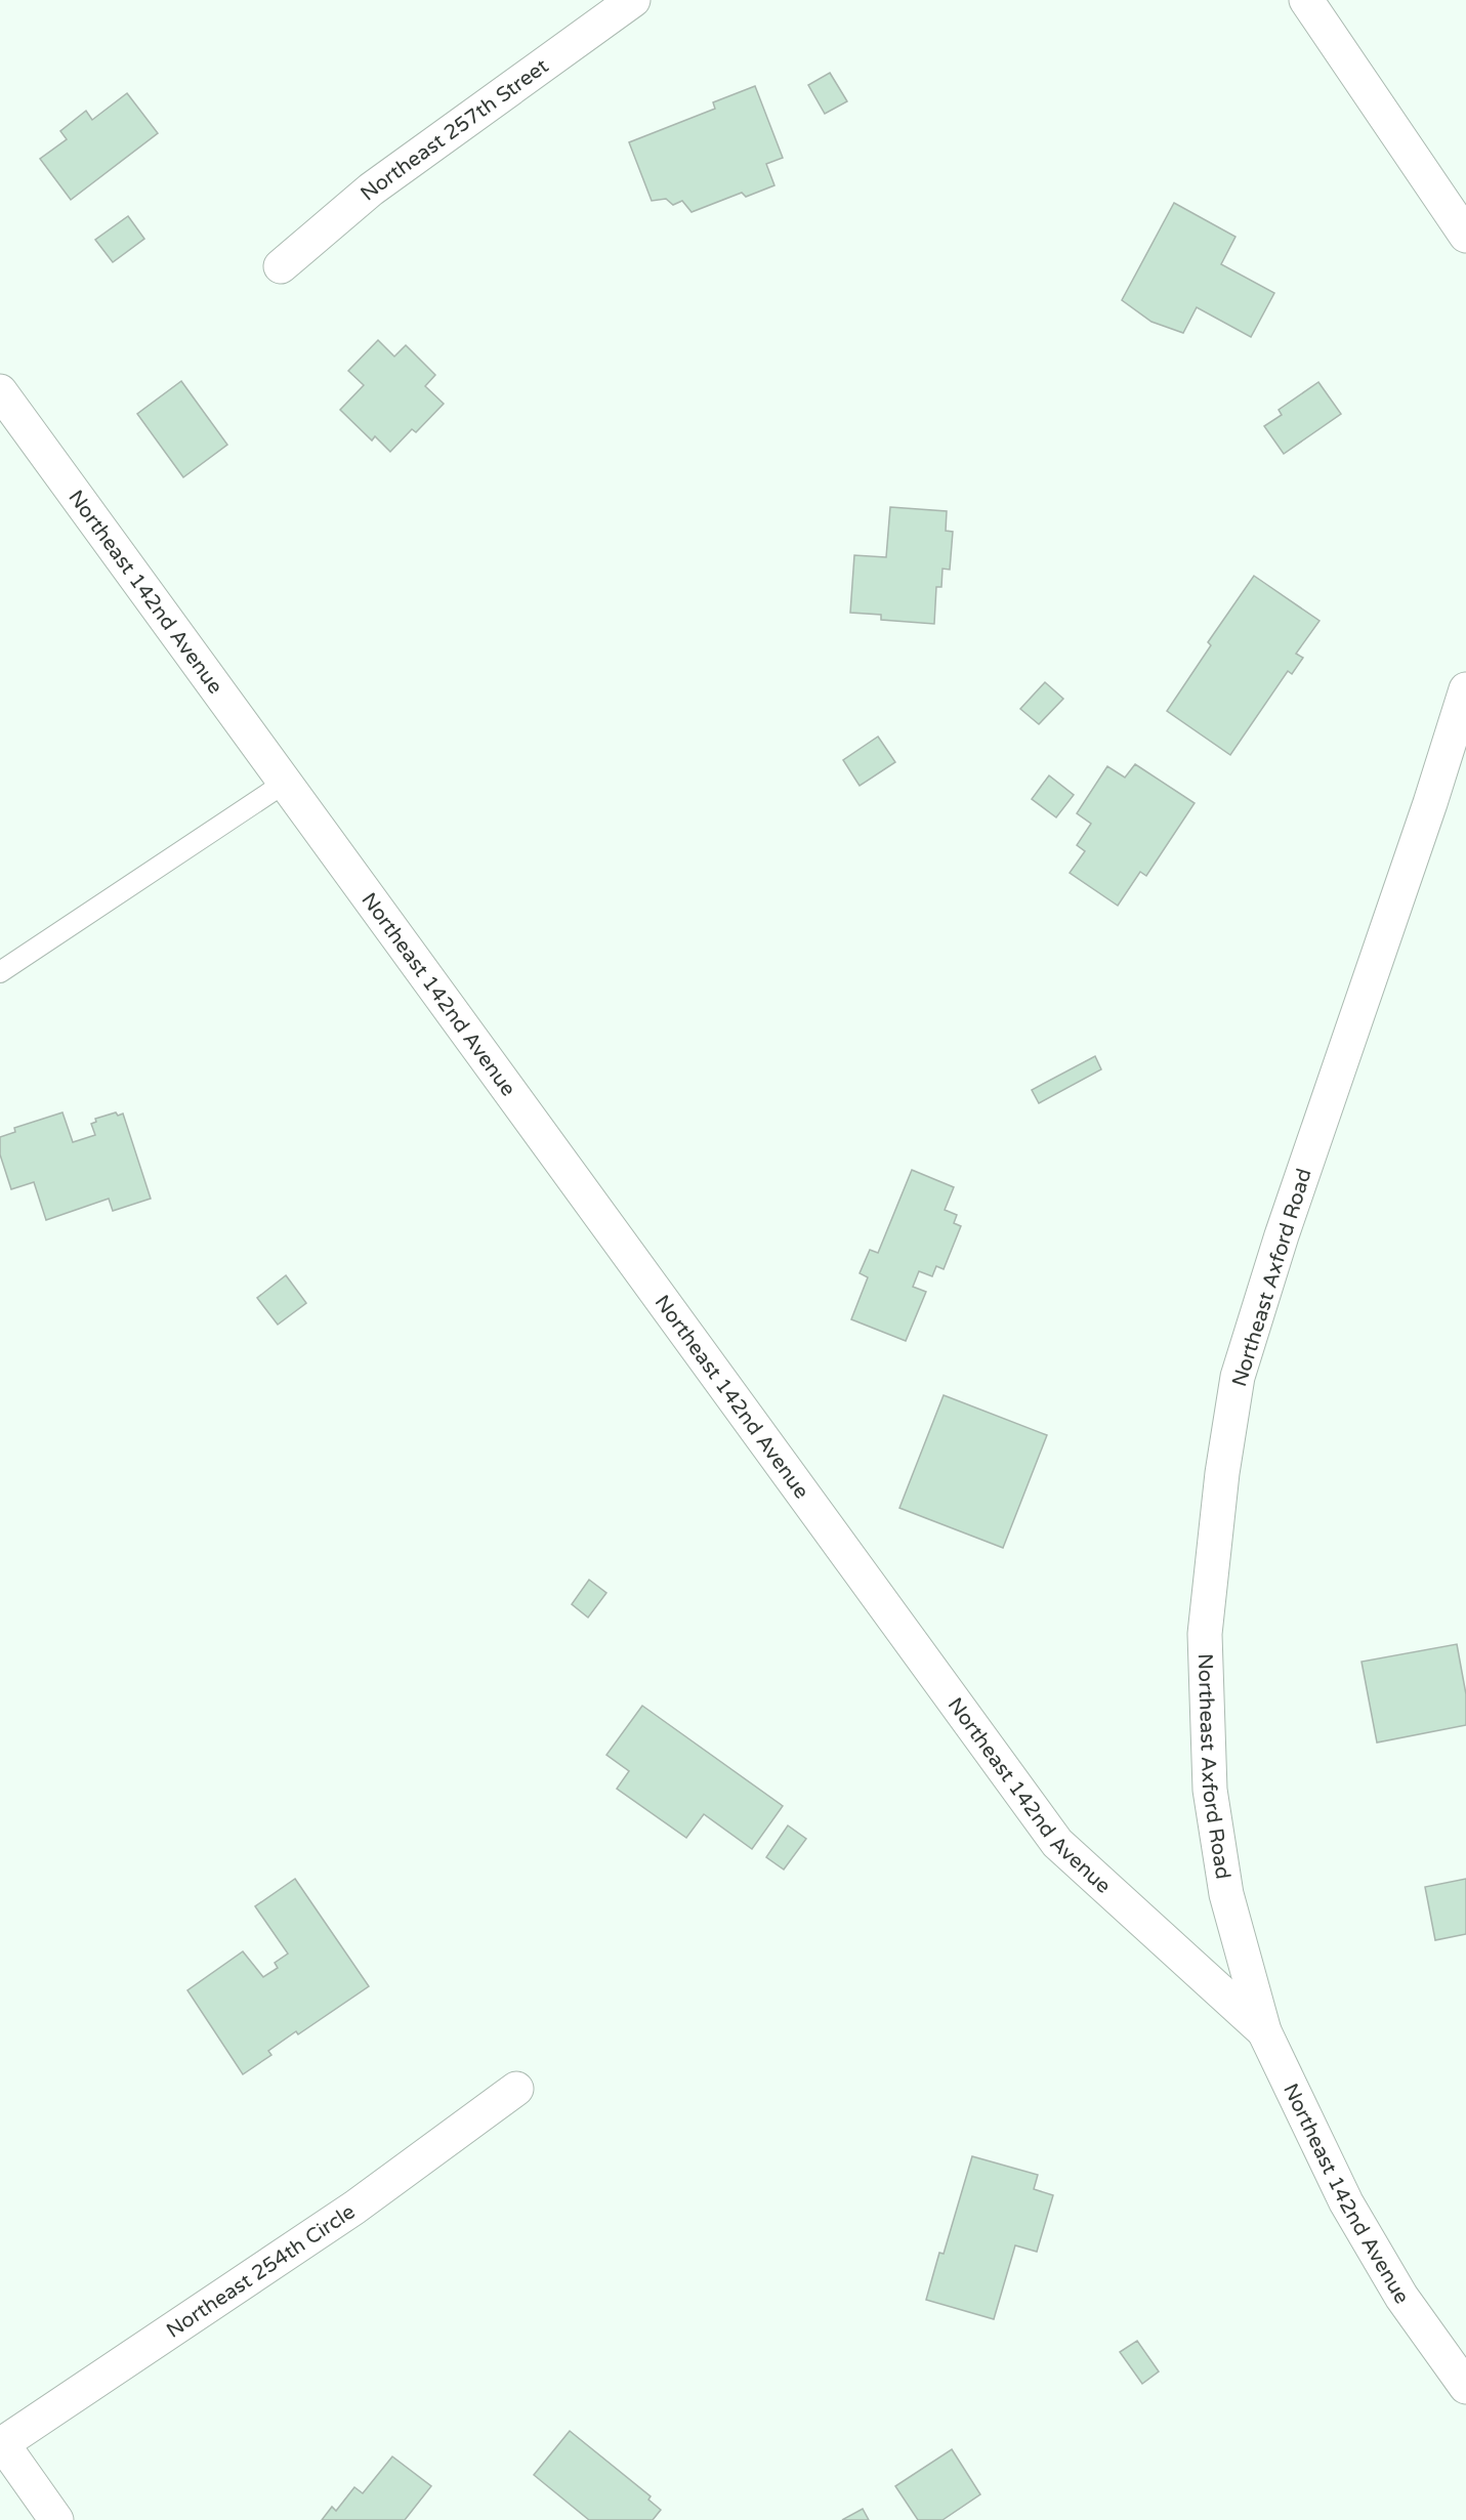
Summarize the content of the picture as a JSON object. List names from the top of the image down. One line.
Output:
{"streets":{"street":["Northeast 257th Street","Northeast 142nd Avenue","Northeast Axford Road","Northeast 254th Circle"]},"crossings":[["Northeast 142nd Avenue","Northeast Axford Road"]]}
